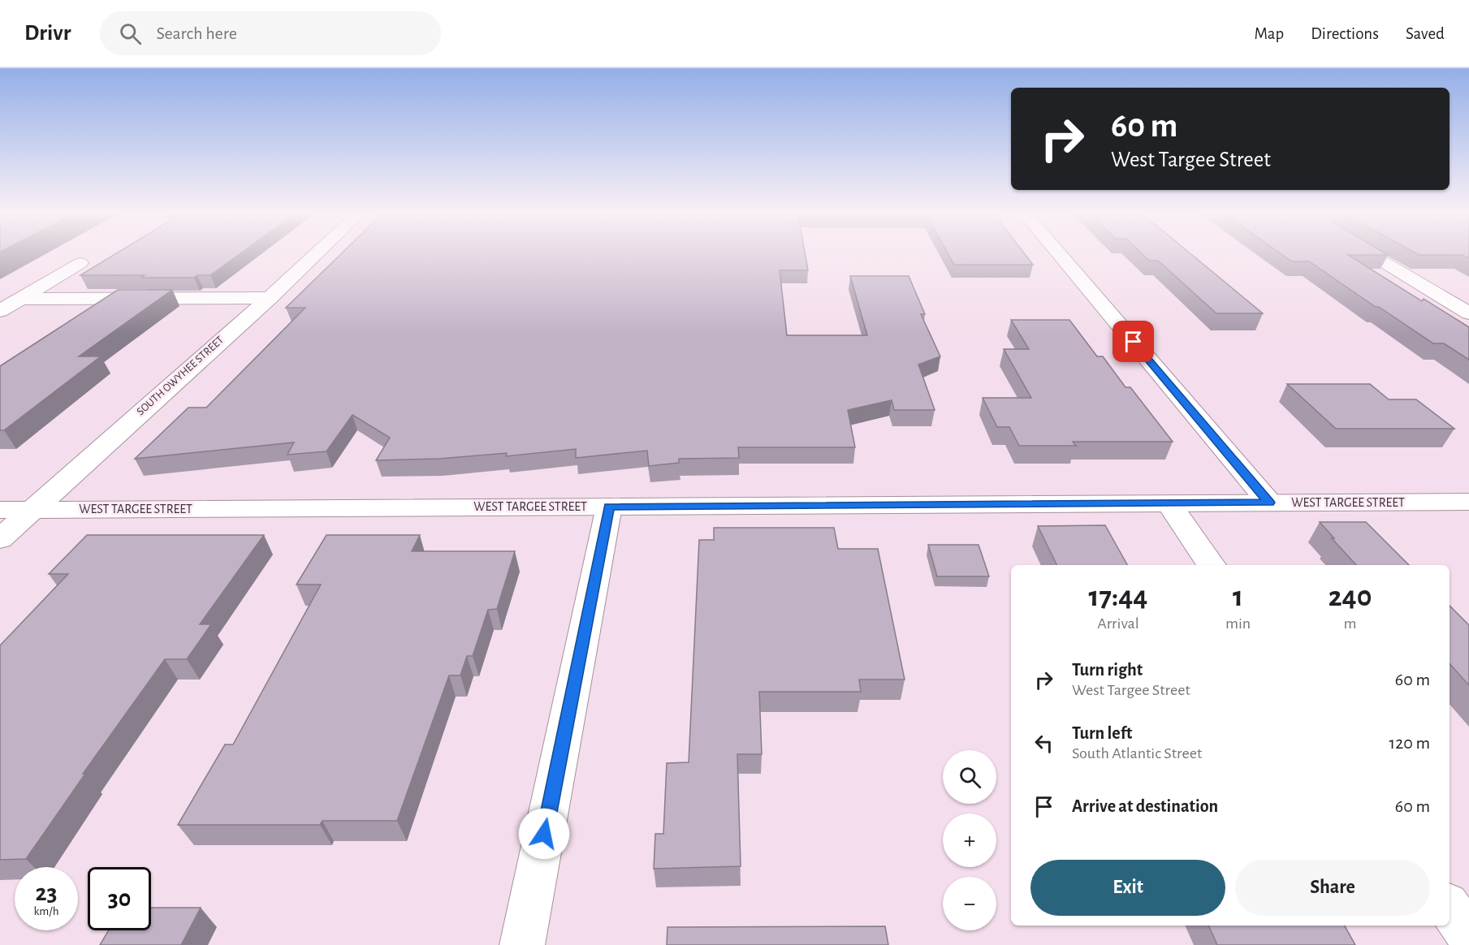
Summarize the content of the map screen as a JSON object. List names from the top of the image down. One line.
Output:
{"streets":{"street":["SOUTH OWYHEE STREET","WEST TARGEE STREET"]},"crossings":[["SOUTH OWYHEE STREET","WEST TARGEE STREET"]],"page":{"header":"Drivr","search":"Search here","nav":["Map","Directions","Saved"],"turn":["60 m","West Targee Street"],"eta":["17:44","Arrival","1","min","240","m"],"list":[{"name":"Turn right","note":"West Targee Street","value":"60 m"},{"name":"Turn left","note":"South Atlantic Street","value":"120 m"},{"name":"Arrive at destination","value":"60 m"}],"map_buttons":["+","−"],"buttons":["Exit","Share"],"speed":"23 km/h","limit":"30"}}
